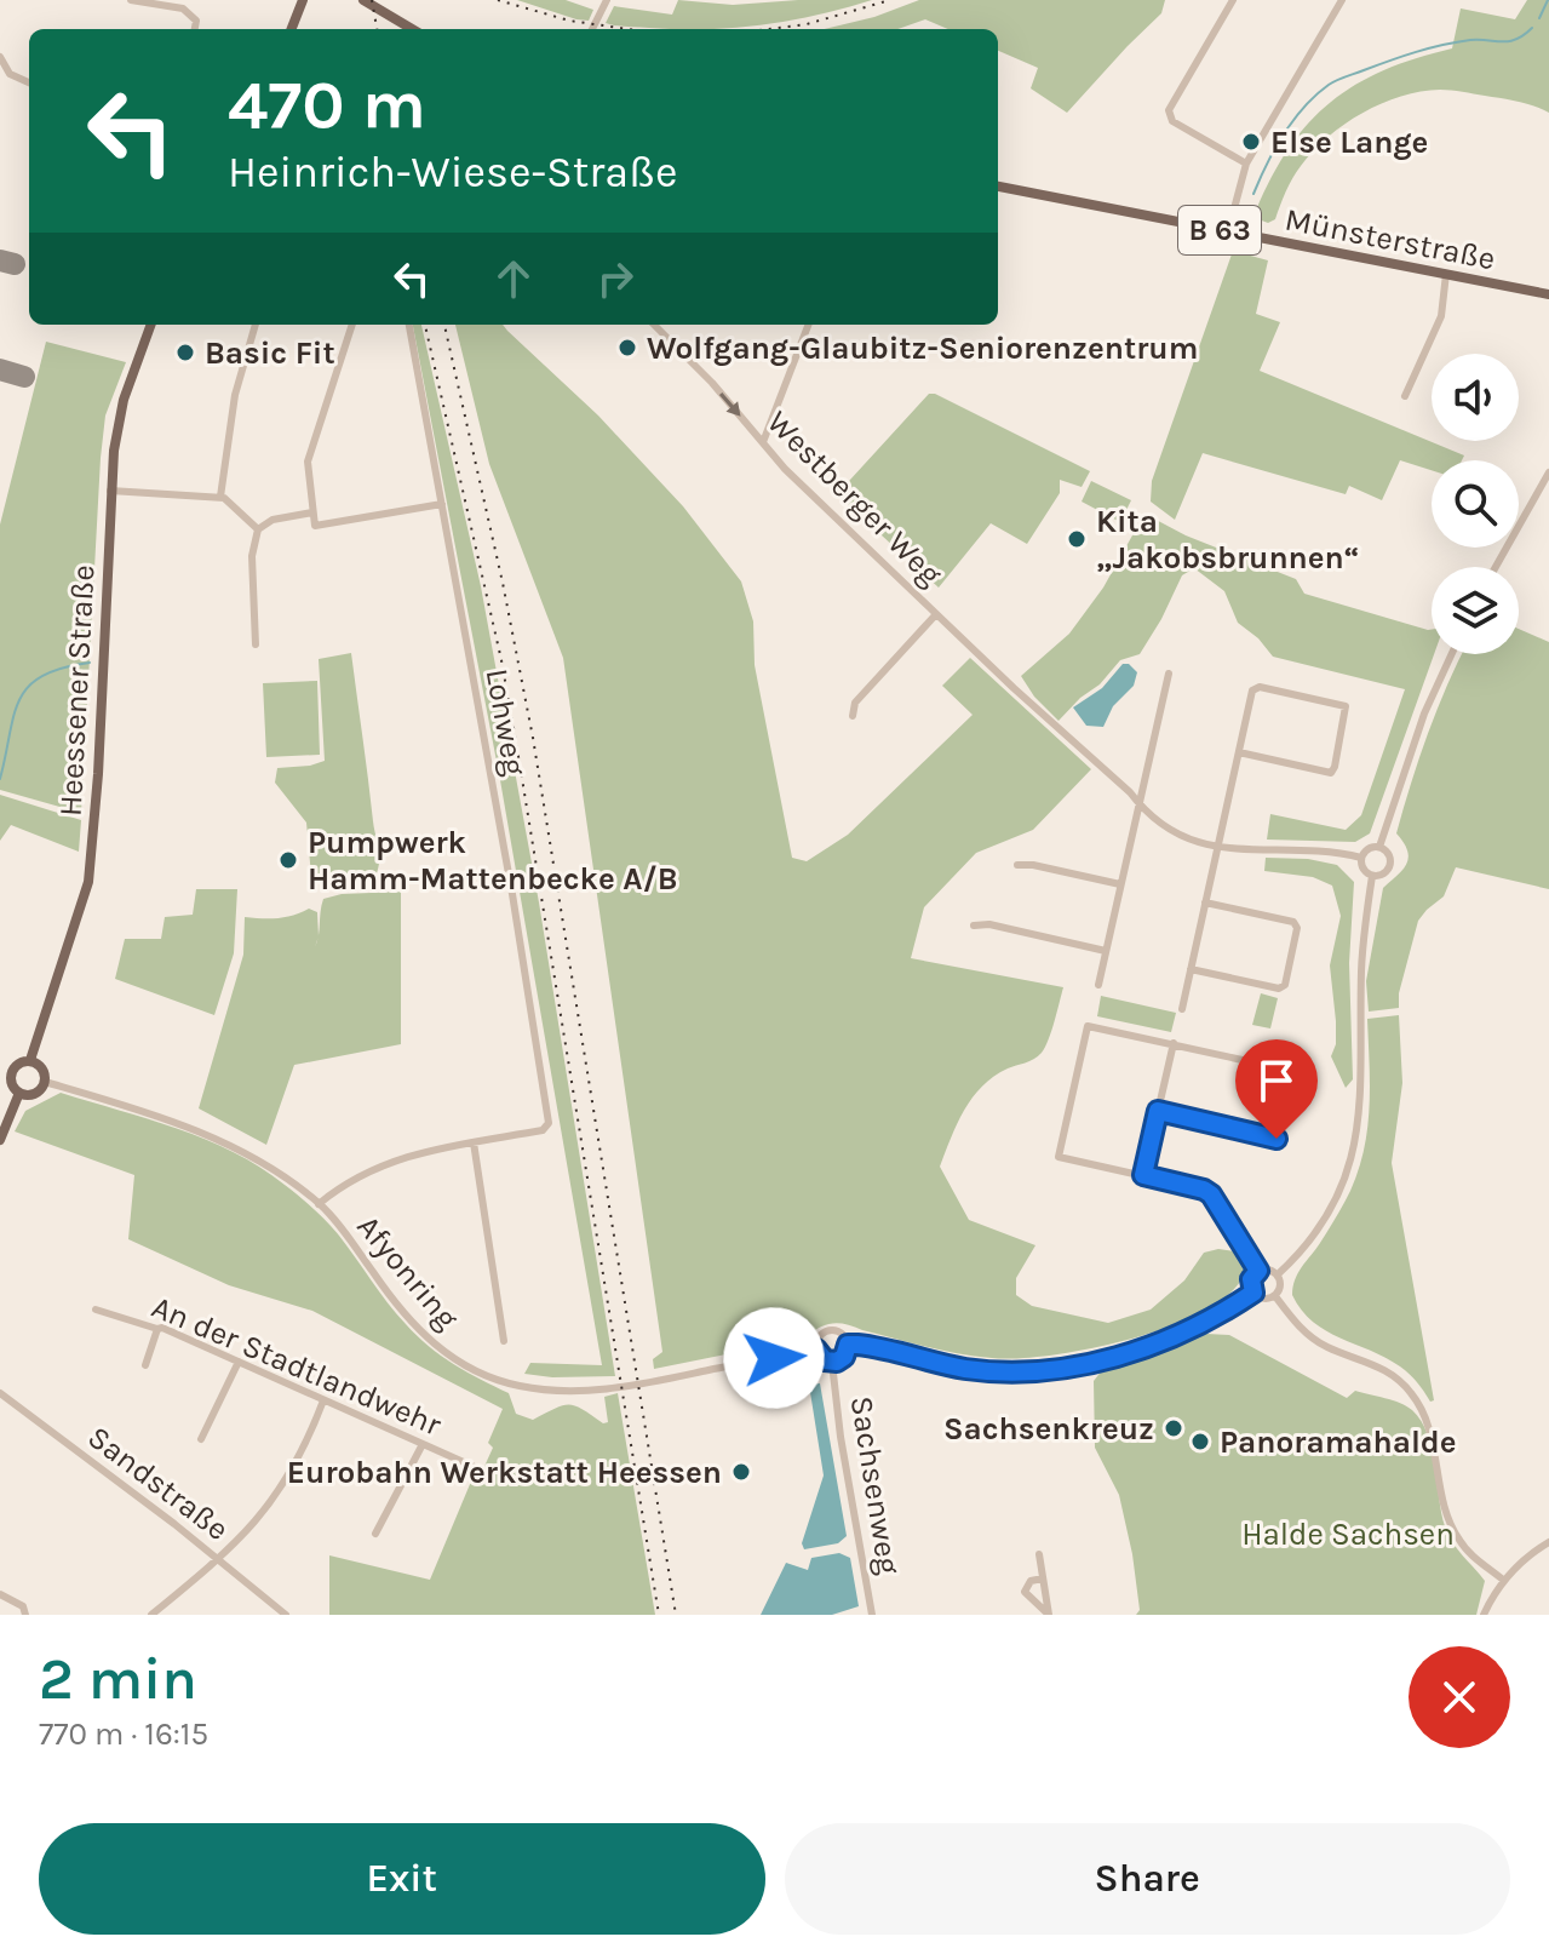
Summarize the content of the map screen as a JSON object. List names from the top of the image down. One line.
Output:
{"streets":{"main road":["B 63","Münsterstraße","Heessener Straße"],"street":["Westberger Weg","Lohweg","Afyonring","An der Stadtlandwehr","Sandstraße","Sachsenweg"]},"crossings":[["Heessener Straße","Afyonring"],["Afyonring","Sachsenweg"]],"parks":["Halde Sachsen"],"places":["Else Lange","Wolfgang-Glaubitz-Seniorenzentrum","Basic Fit","Kita „Jakobsbrunnen“","Pumpwerk Hamm-Mattenbecke A/B","Sachsenkreuz","Panoramahalde","Eurobahn Werkstatt Heessen"],"page":{"turn":["470 m","Heinrich-Wiese-Straße"],"heading":["2 min","770 m · 16:15"],"buttons":["Exit","Share"]}}
